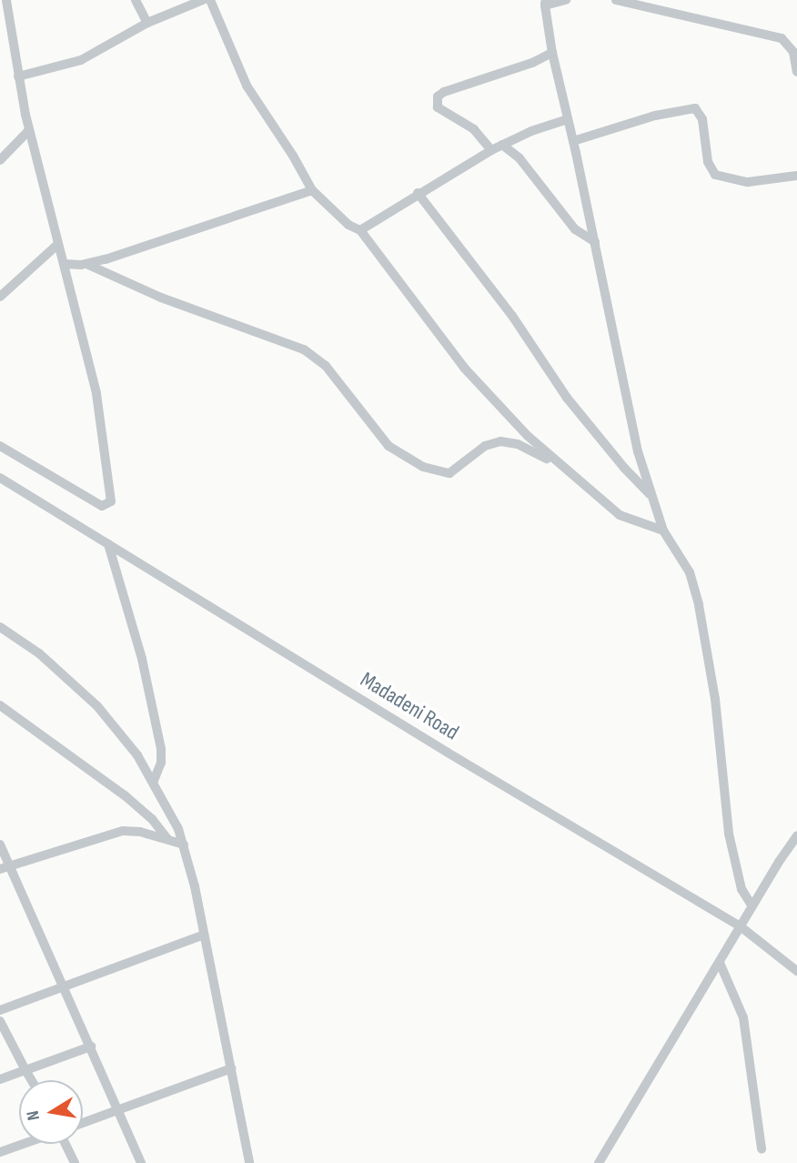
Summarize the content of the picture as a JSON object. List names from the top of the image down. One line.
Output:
{"streets":{"street":["Madadeni Road"]},"north":"left"}
